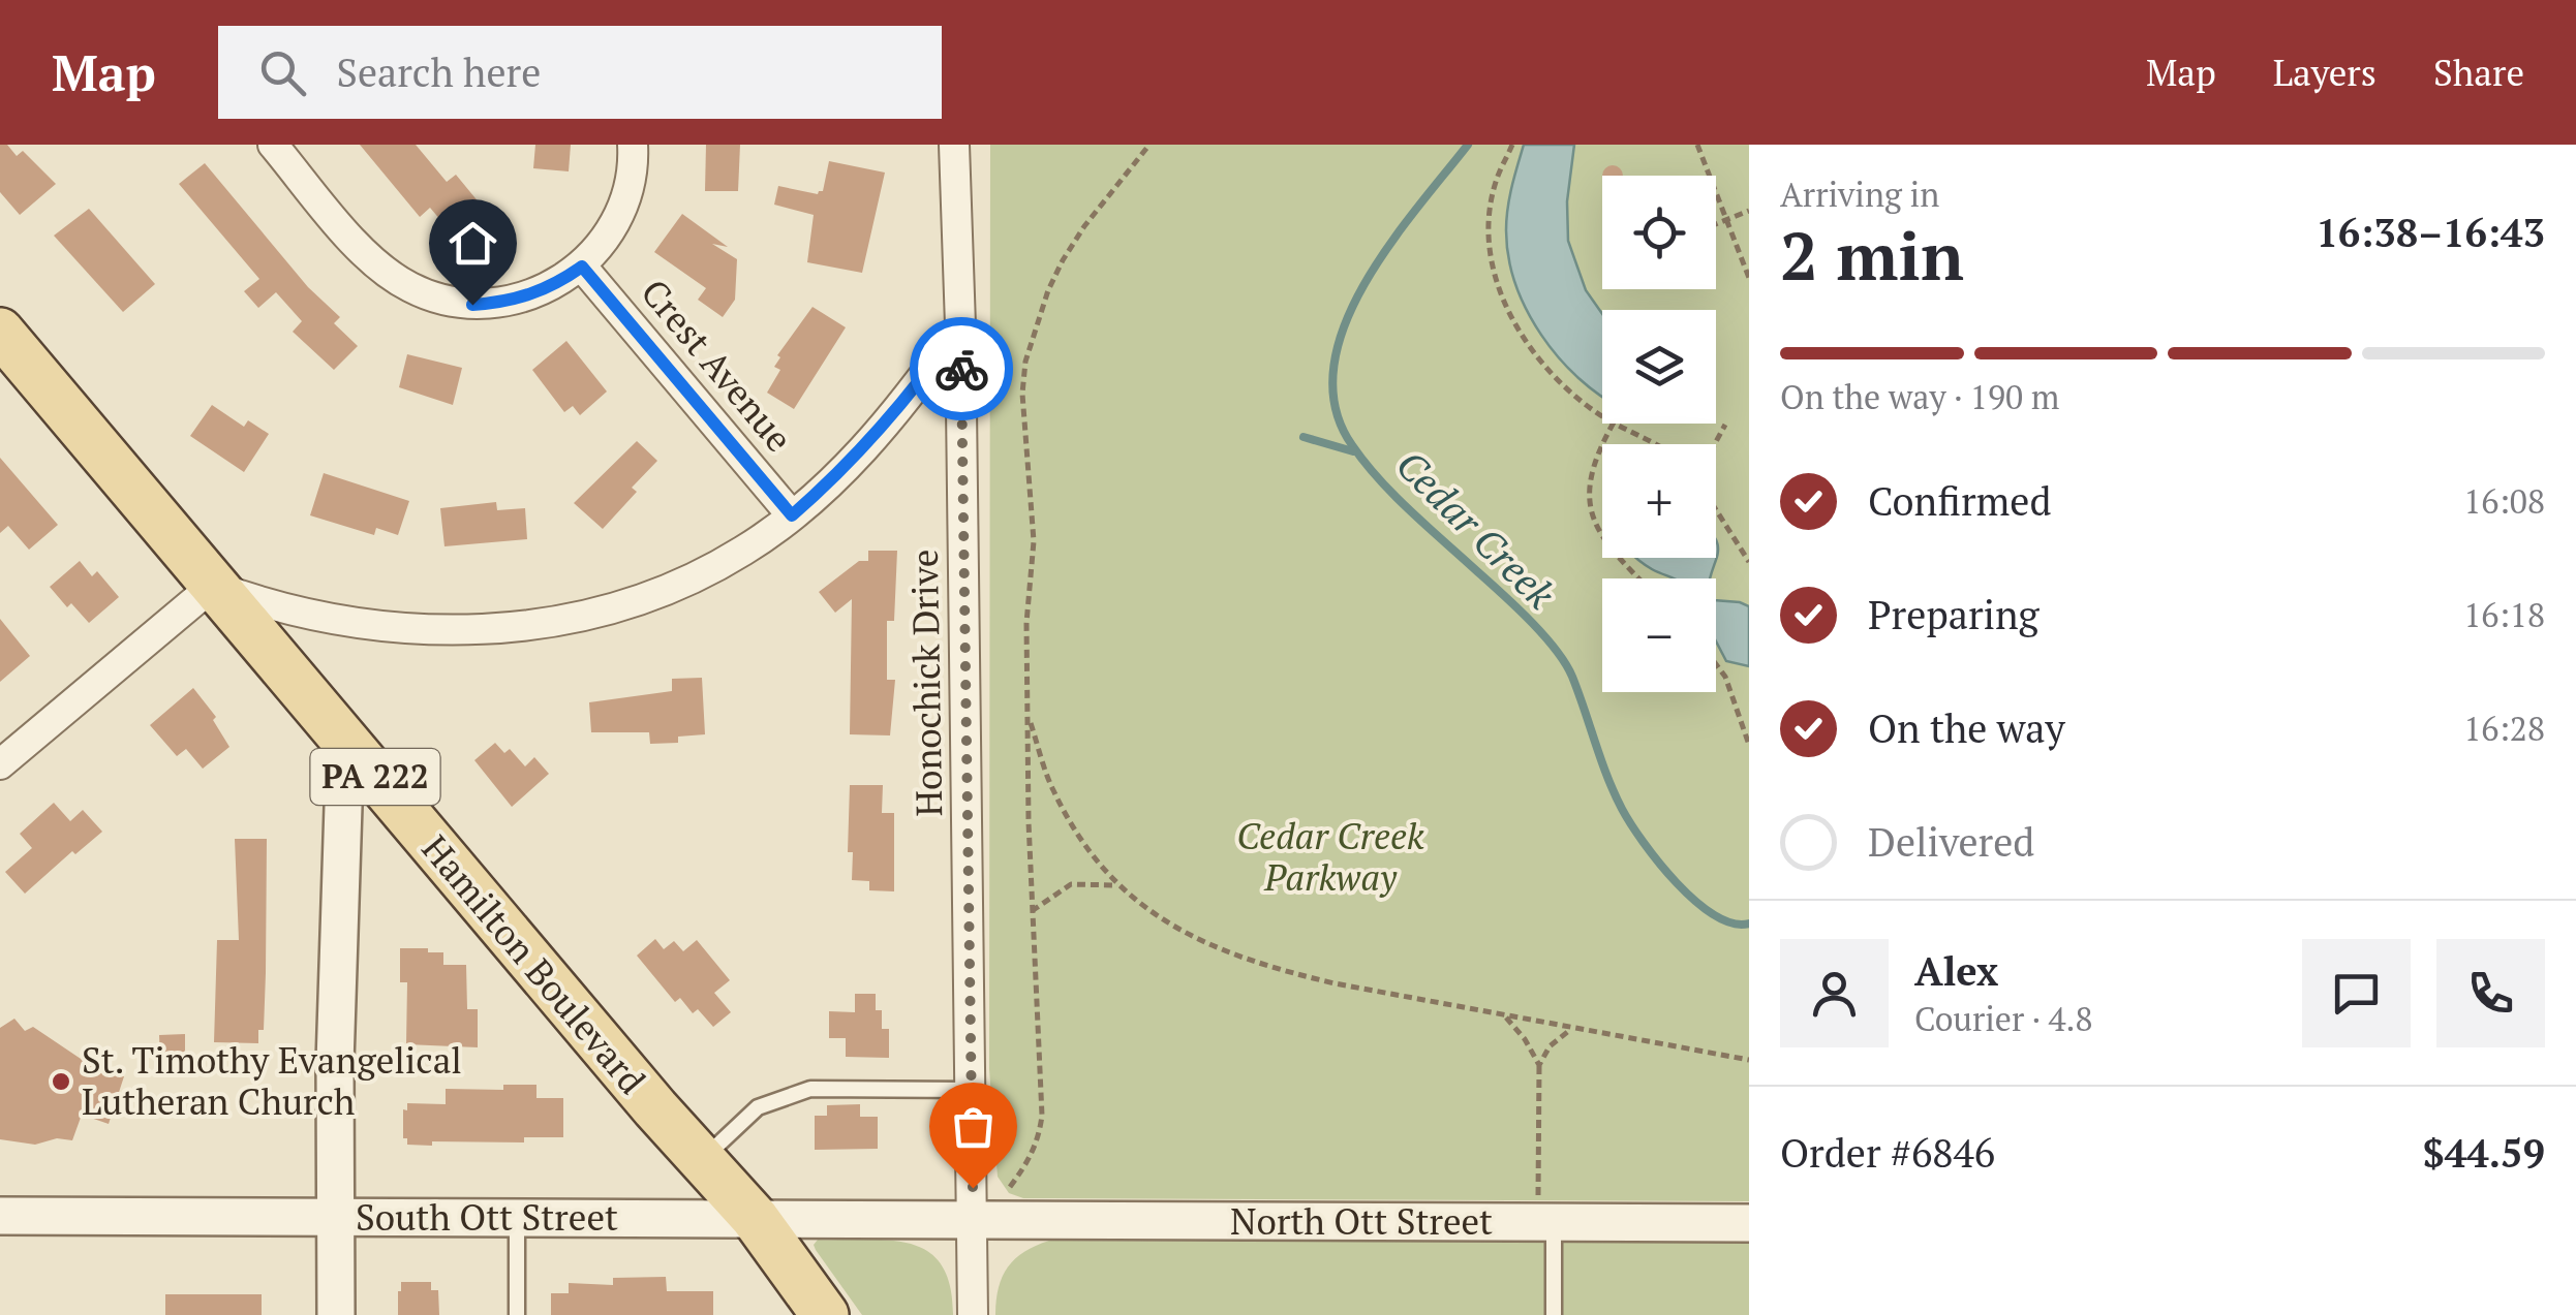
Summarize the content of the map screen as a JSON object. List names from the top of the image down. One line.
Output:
{"streets":{"main road":["PA 222","Hamilton Boulevard"],"street":["Crest Avenue","Honochick Drive","South Ott Street","North Ott Street"]},"crossings":[["Honochick Drive","South Ott Street"],["Honochick Drive","North Ott Street"],["Hamilton Boulevard","South Ott Street"],["South Ott Street","North Ott Street"]],"water":["Cedar Creek"],"parks":["Cedar Creek Parkway"],"places":["St. Timothy Evangelical Lutheran Church"],"page":{"header":"Map","search":"Search here","nav":["Map","Layers","Share"],"heading":["2 min","Arriving in","16:38–16:43"],"panel":["Alex","Courier · 4.8","Order #6846","$44.59"],"map_buttons":["+","−"],"bar":"On the way · 190 m","list":[["Confirmed","16:08"],["Preparing","16:18"],["On the way","16:28"],"Delivered"]}}
